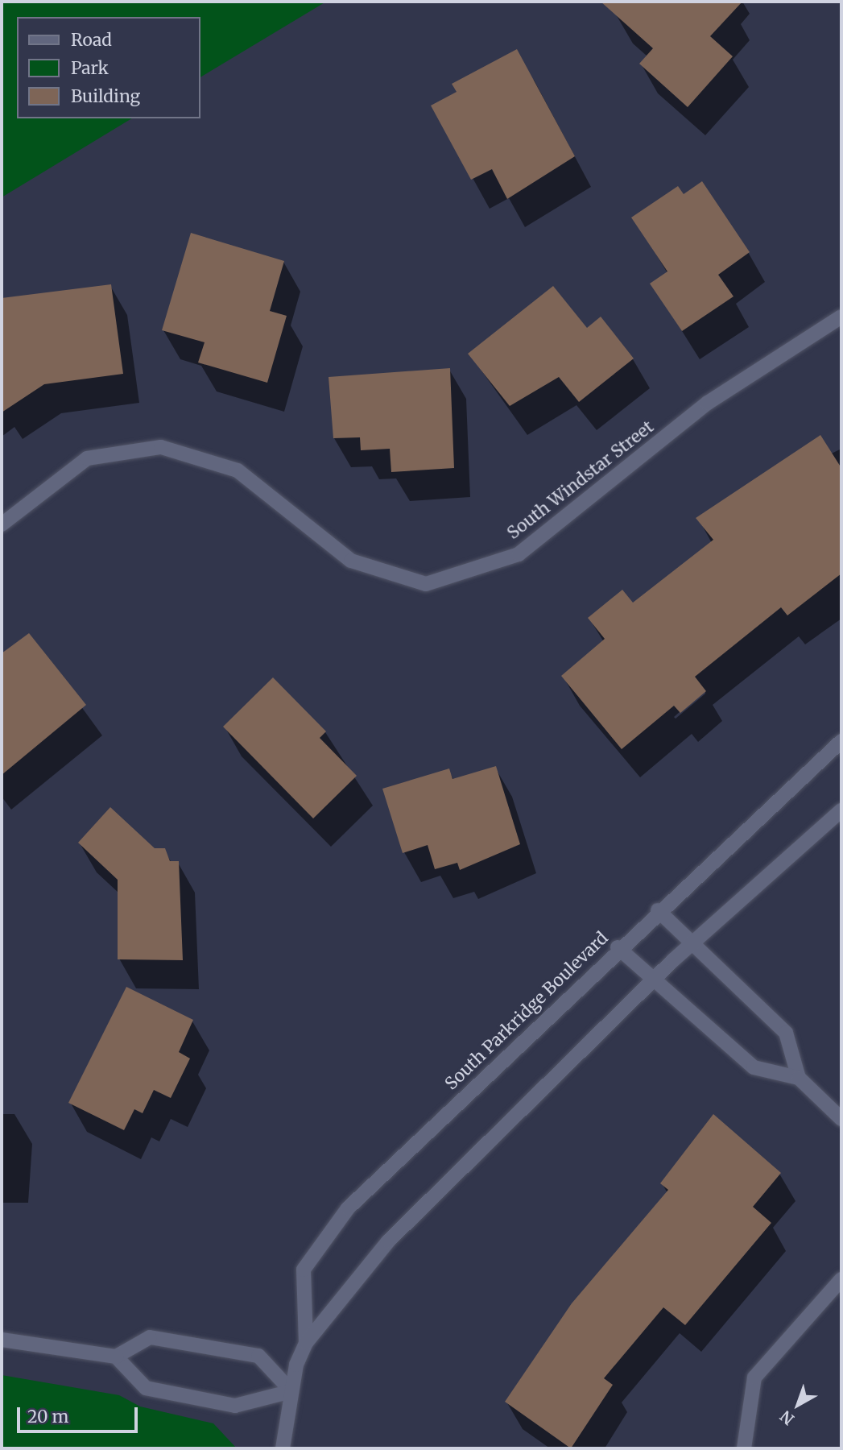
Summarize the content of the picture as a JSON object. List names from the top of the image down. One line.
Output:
{"streets":{"street":["South Windstar Street","South Parkridge Boulevard"]},"legend":["Road","Park","Building"],"scale_bar":"20 m","north":"bottom left"}
